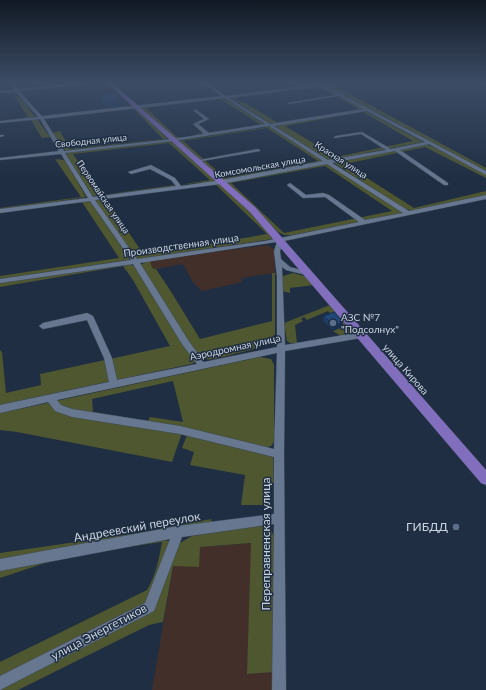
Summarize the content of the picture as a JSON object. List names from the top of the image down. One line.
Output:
{"streets":{"main road":["улица Кирова"],"street":["Свободная улица","Красная улица","Комсомольская улица","Первомайская улица","Производственная улица","Аэродромная улица","Андреевский переулок","Переправненская улица","улица Энергетиков"]},"crossings":[["Свободная улица","Красная улица"],["Свободная улица","Первомайская улица"],["Свободная улица","улица Кирова"],["Красная улица","Комсомольская улица"],["Красная улица","Производственная улица"],["Комсомольская улица","Первомайская улица"],["Комсомольская улица","улица Кирова"],["Первомайская улица","Производственная улица"],["Первомайская улица","Аэродромная улица"],["Производственная улица","улица Кирова"],["Аэродромная улица","улица Кирова"],["Аэродромная улица","Переправненская улица"],["Андреевский переулок","Переправненская улица"],["Андреевский переулок","улица Энергетиков"]],"places":["АЗС №7 \"Подсолнух\"","ГИБДД"]}
